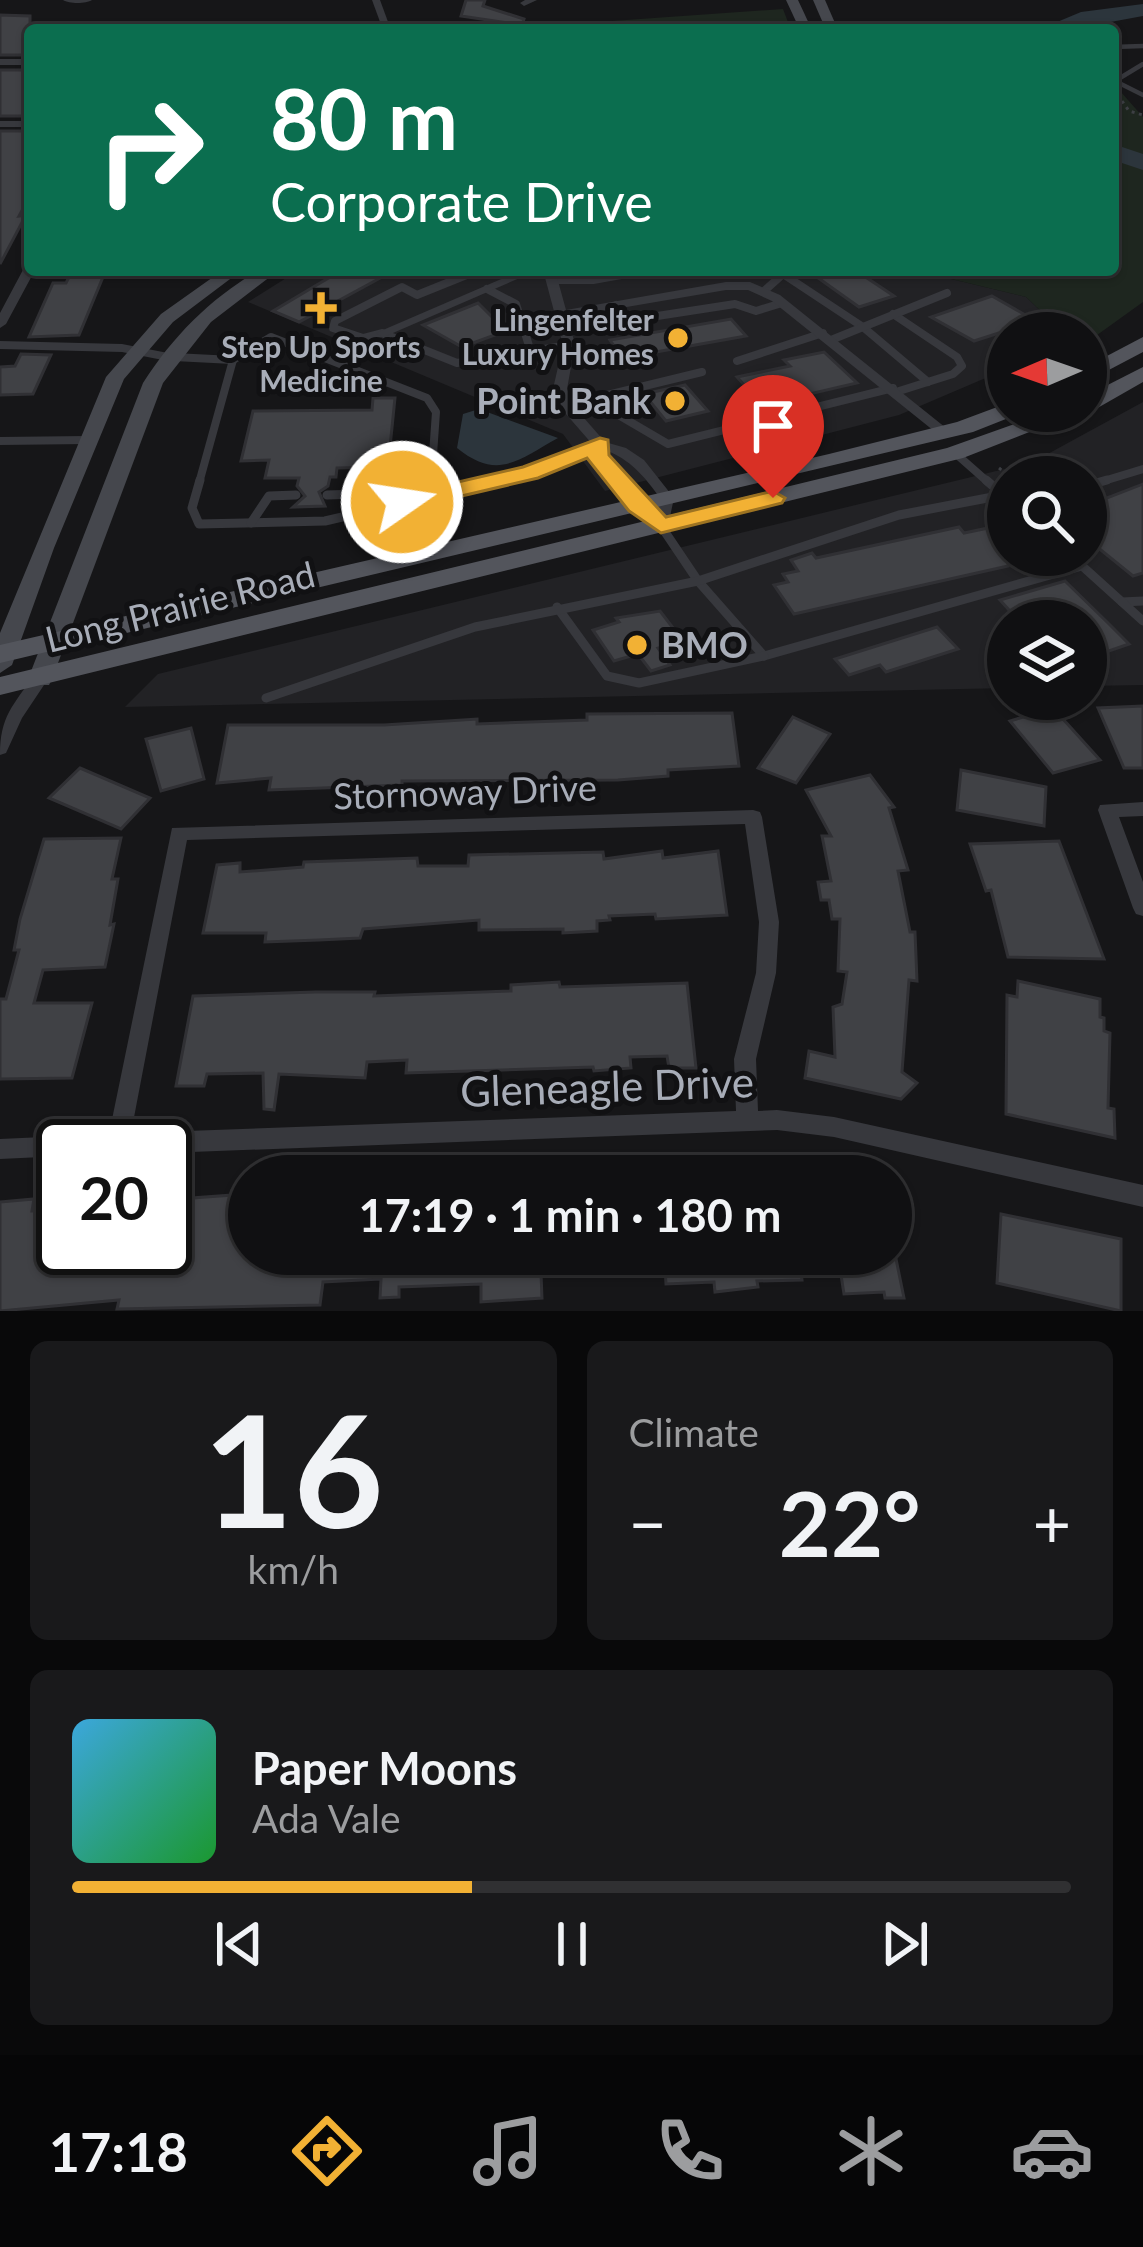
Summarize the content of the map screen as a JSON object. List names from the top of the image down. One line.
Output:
{"streets":{"main road":["Long Prairie Road"],"street":["Stornoway Drive","Gleneagle Drive"]},"crossings":[["Stornoway Drive","Gleneagle Drive"]],"places":{"health":["Step Up Sports Medicine"],"other":["Lingenfelter Luxury Homes","Point Bank","BMO"]},"north":"left","page":{"turn":["80 m","Corporate Drive"],"limit":"20","trip":"17:19 · 1 min · 180 m","tile":[["16","km/h"],"Climate"],"heat":["−","22°","+"],"song":["Paper Moons","Ada Vale"],"tabs":"17:18"}}
